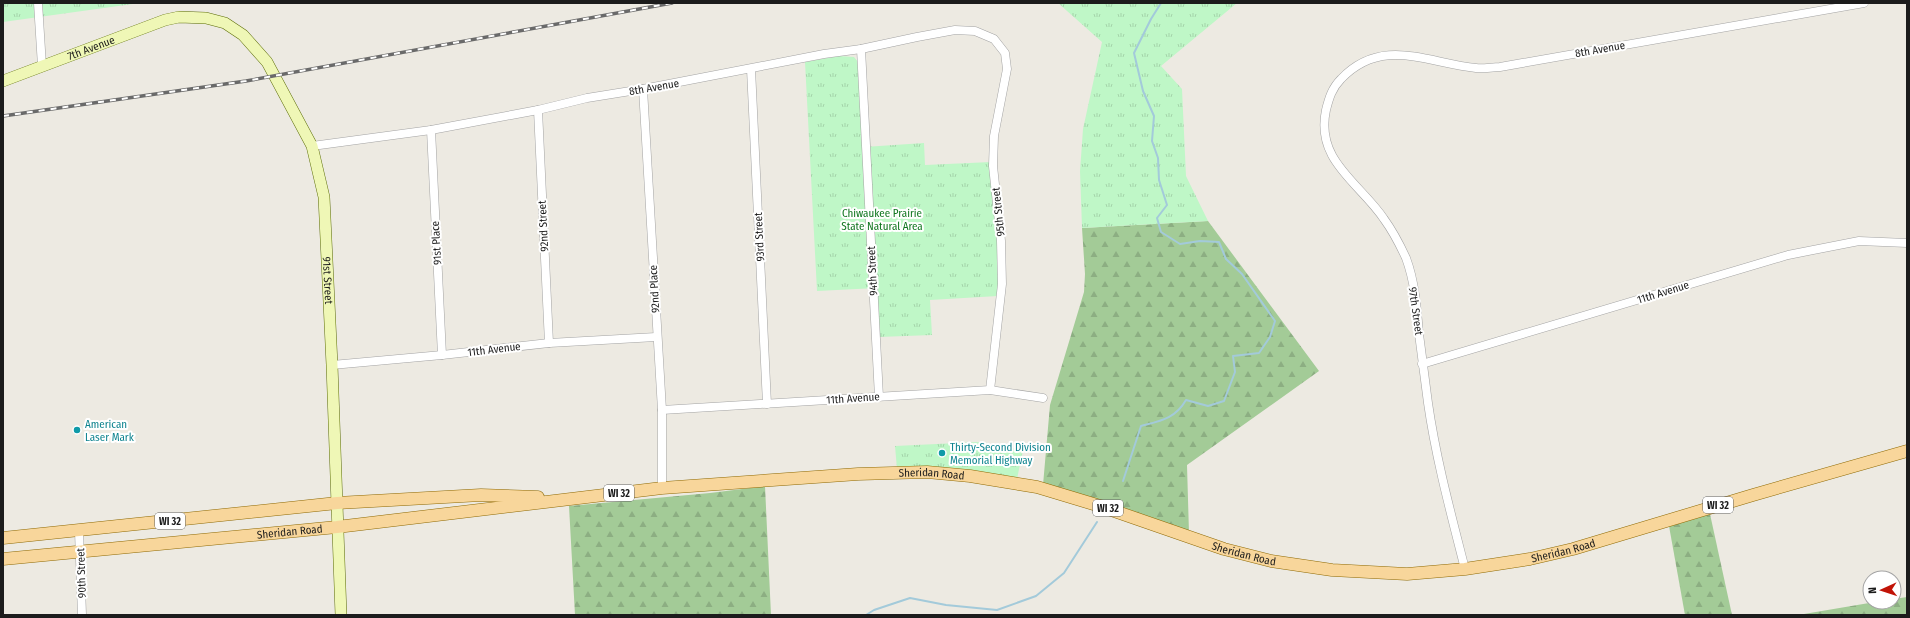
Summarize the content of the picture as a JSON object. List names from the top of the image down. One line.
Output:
{"streets":{"main road":["Sheridan Road","WI 32"],"street":["7th Avenue","8th Avenue","95th Street","92nd Street","93rd Street","91st Place","94th Street","91st Street","92nd Place","11th Avenue","97th Street","90th Street"]},"crossings":[["7th Avenue","91st Street"],["8th Avenue","95th Street"],["8th Avenue","92nd Street"],["8th Avenue","93rd Street"],["8th Avenue","91st Place"],["8th Avenue","94th Street"],["8th Avenue","91st Street"],["8th Avenue","92nd Place"],["8th Avenue","97th Street"],["95th Street","11th Avenue"],["92nd Street","11th Avenue"],["93rd Street","11th Avenue"],["91st Place","11th Avenue"],["94th Street","11th Avenue"],["91st Street","11th Avenue"],["91st Street","Sheridan Road"],["92nd Place","11th Avenue"],["92nd Place","Sheridan Road"],["11th Avenue","97th Street"],["97th Street","Sheridan Road"],["Sheridan Road","90th Street"]],"parks":["Chiwaukee Prairie State Natural Area"],"places":["American Laser Mark","Thirty-Second Division Memorial Highway"],"north":"left"}
